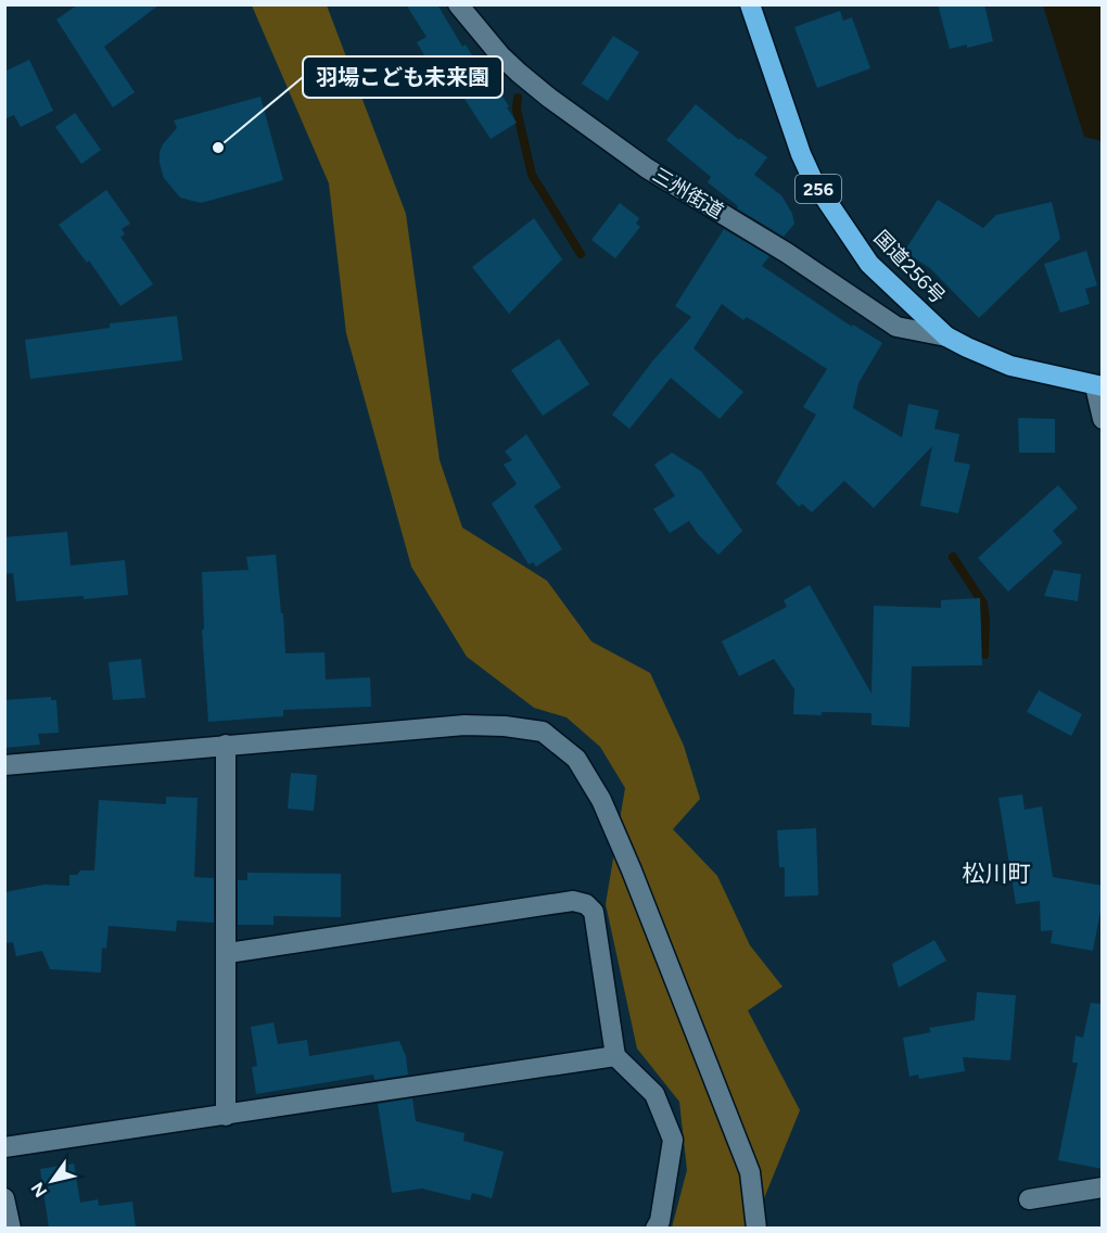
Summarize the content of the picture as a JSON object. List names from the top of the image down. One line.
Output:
{"streets":{"highway":["256","国道256号"],"street":["三州街道"]},"crossings":[["三州街道","国道256号"]],"districts":["松川町"],"places":["羽場こども未来園"],"north":"bottom left"}
